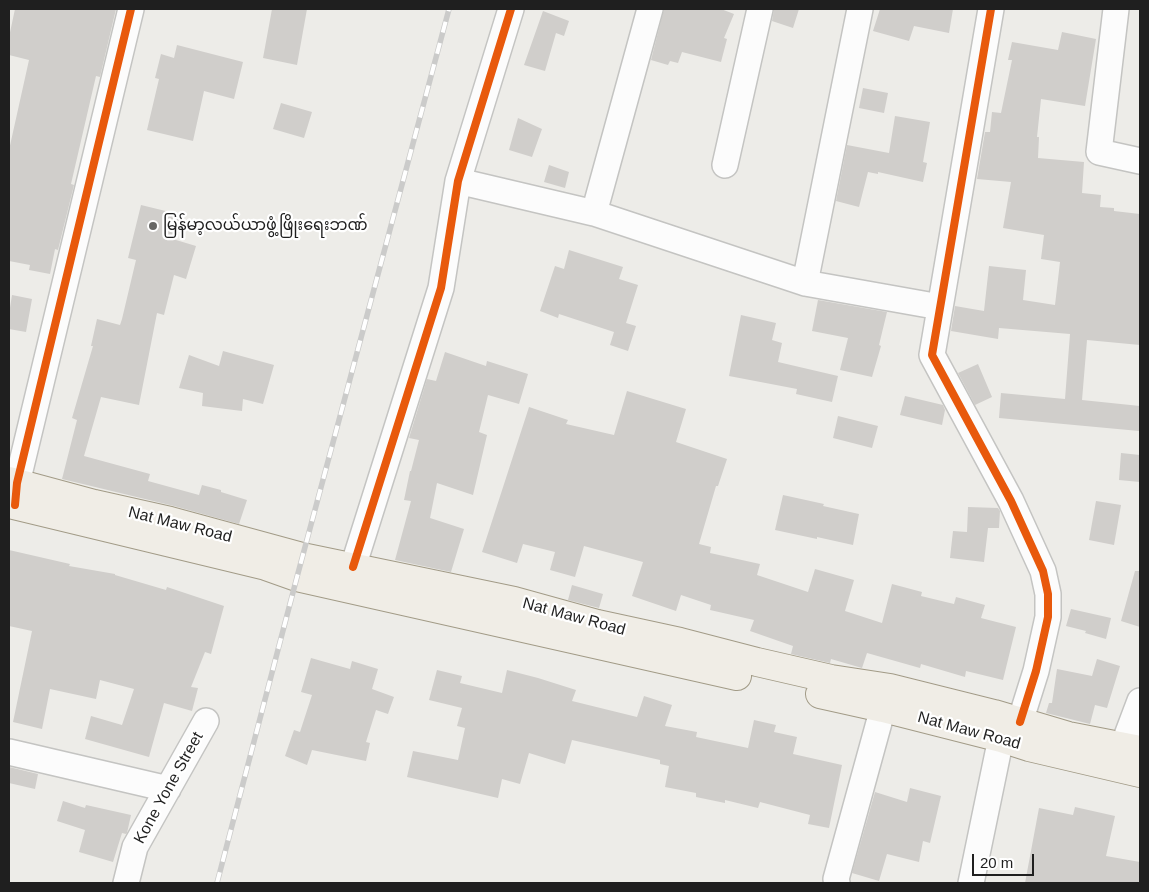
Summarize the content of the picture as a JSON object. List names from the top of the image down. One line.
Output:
{"streets":{"main road":["Nat Maw Road"],"street":["Kone Yone Street"]},"places":["မြန်မာ့လယ်ယာဖွံ့ဖြိုးရေးဘဏ်"],"scale_bar":"20 m"}
